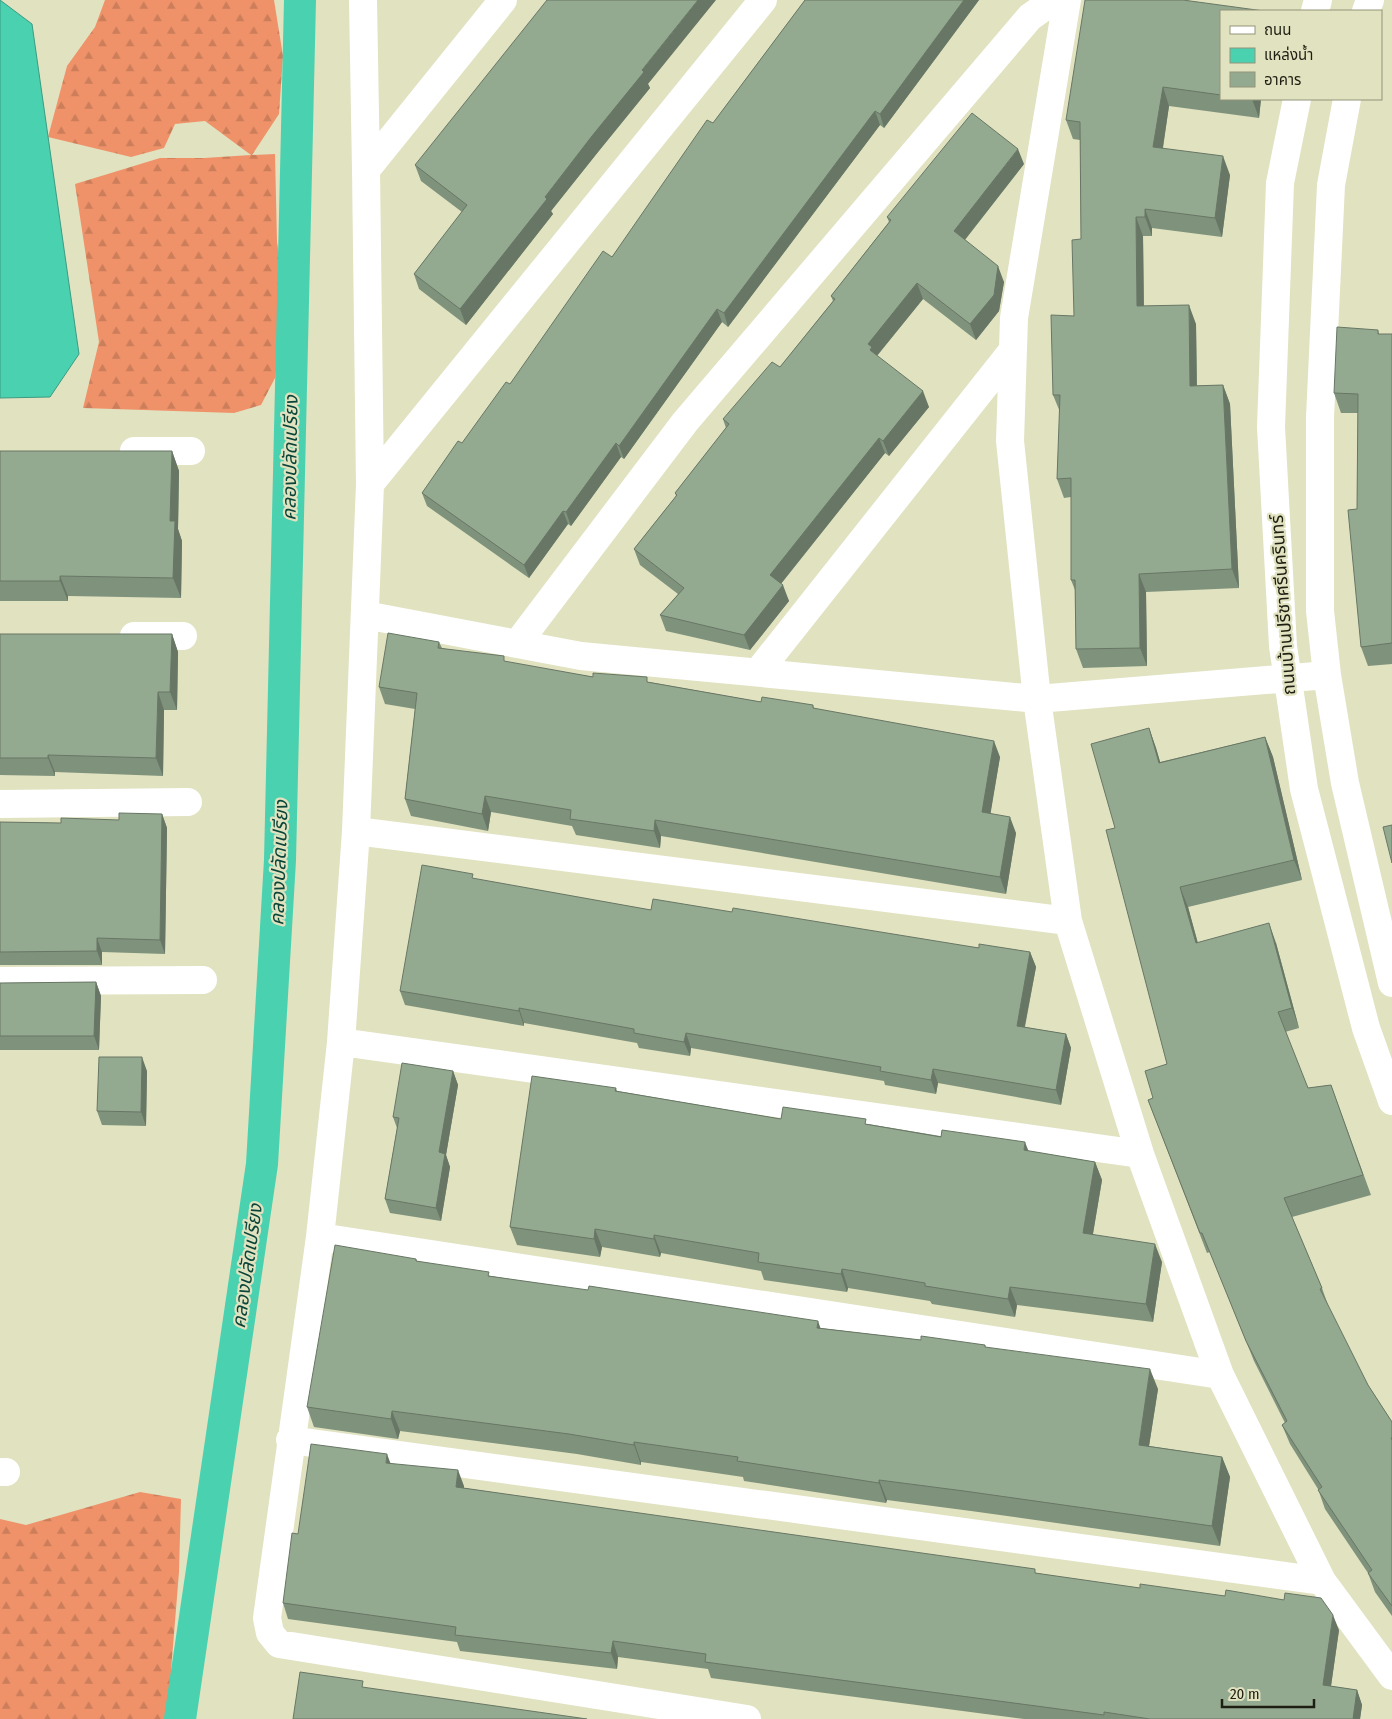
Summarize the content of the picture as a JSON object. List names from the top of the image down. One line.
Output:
{"streets":{"street":["ถนนบ้านปรีชาศรีนครินทร์"]},"water":["คลองปลัดเปรียง"],"legend":["ถนน","แหล่งน้ำ","อาคาร"],"scale_bar":"20 m"}
